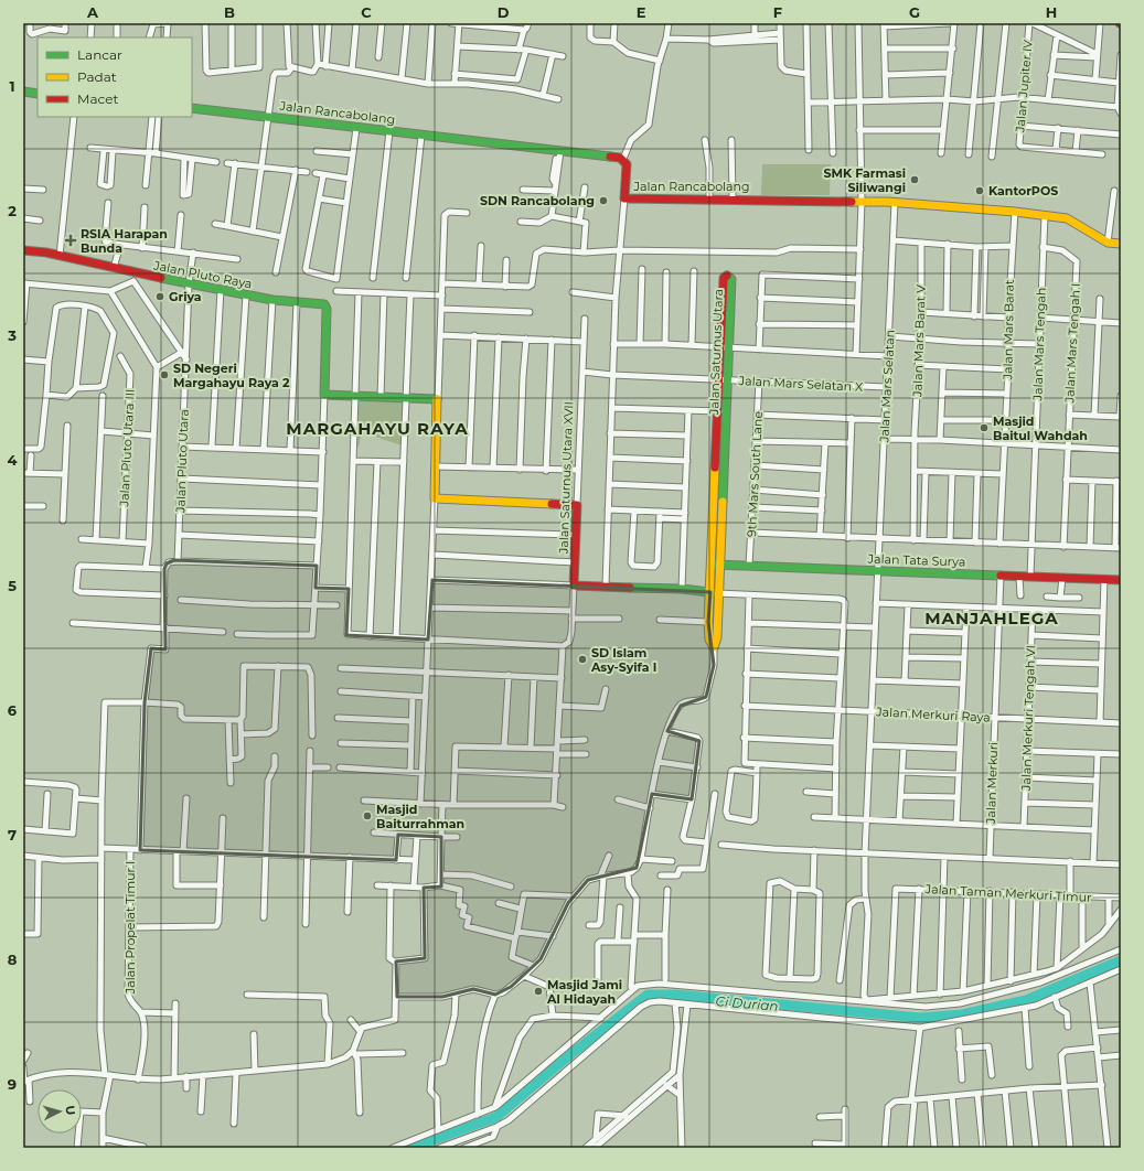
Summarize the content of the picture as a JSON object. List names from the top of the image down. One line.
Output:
{"streets":{"street":["Jalan Jupiter IV","Jalan Rancabolang","Jalan Pluto Raya","Jalan Mars Barat","Jalan Mars Barat V","Jalan Mars Tengah I","Jalan Mars Tengah","Jalan Saturnus Utara","Jalan Mars Selatan X","Jalan Mars Selatan","Jalan Pluto Utara III","Jalan Pluto Utara","9th Mars South Lane","Jalan Saturnus Utara XVII","Jalan Tata Surya","Jalan Merkuri Raya","Jalan Merkuri Tengah VI","Jalan Merkuri","Jalan Taman Merkuri Timur","Jalan Propelat Timur I"]},"crossings":[["Jalan Rancabolang","Jalan Mars Barat"],["Jalan Rancabolang","Jalan Mars Tengah"],["Jalan Rancabolang","Jalan Mars Selatan"],["Jalan Pluto Raya","Jalan Pluto Utara"],["Jalan Mars Tengah I","Jalan Mars Tengah"],["Jalan Mars Tengah","Jalan Tata Surya"],["Jalan Saturnus Utara","Jalan Mars Selatan X"],["Jalan Saturnus Utara","Jalan Tata Surya"],["Jalan Mars Selatan X","Jalan Mars Selatan"],["Jalan Mars Selatan X","9th Mars South Lane"],["Jalan Mars Selatan X","Jalan Saturnus Utara XVII"],["Jalan Mars Selatan","Jalan Tata Surya"],["Jalan Mars Selatan","Jalan Merkuri Raya"],["Jalan Mars Selatan","Jalan Taman Merkuri Timur"],["9th Mars South Lane","Jalan Tata Surya"],["Jalan Tata Surya","Jalan Merkuri"],["Jalan Merkuri Raya","Jalan Merkuri Tengah VI"],["Jalan Merkuri Raya","Jalan Merkuri"]],"districts":["MARGAHAYU RAYA","MANJAHLEGA"],"water":["Ci Durian"],"places":{"other":["SMK Farmasi Siliwangi","KantorPOS","SDN Rancabolang","Griya","SD Negeri Margahayu Raya 2","Masjid Baitul Wahdah","SD Islam Asy-Syifa I","Masjid Baiturrahman","Masjid Jami Al Hidayah"],"health":["RSIA Harapan Bunda"]},"legend":["Lancar","Padat","Macet"],"north":"right","grid":{"columns":["A","B","C","D","E","F","G","H"],"rows":["1","2","3","4","5","6","7","8","9"]}}
